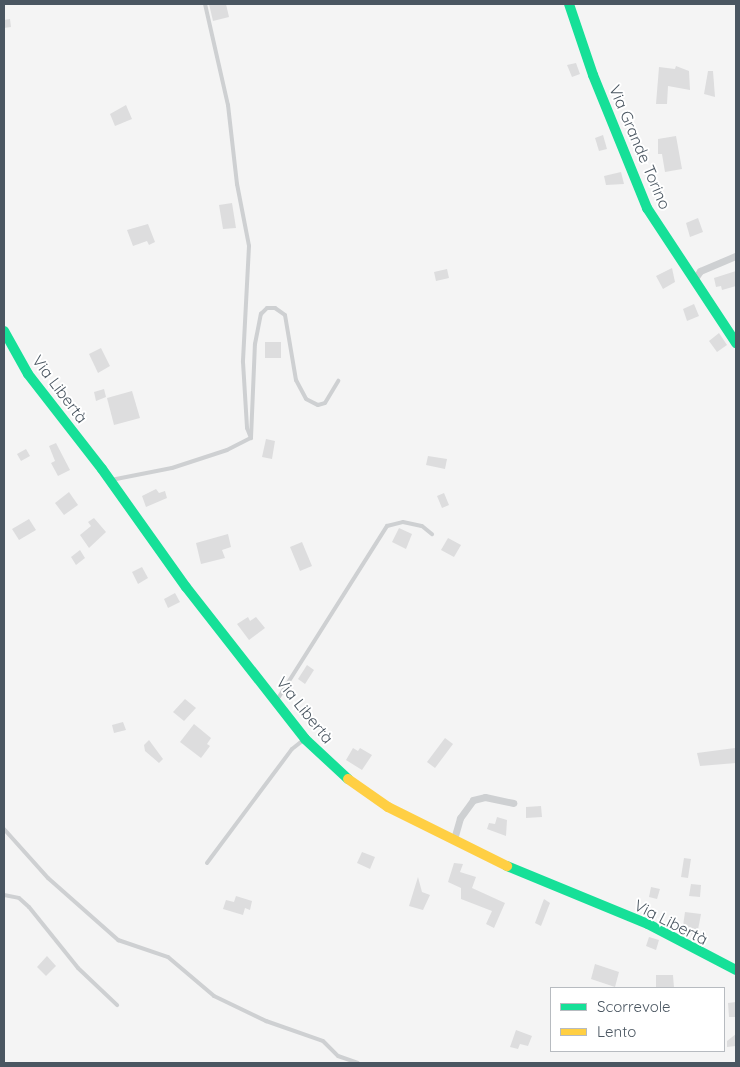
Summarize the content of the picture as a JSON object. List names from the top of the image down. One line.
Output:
{"streets":{"street":["Via Grande Torino","Via Libertà"]},"legend":["Scorrevole","Lento"]}
